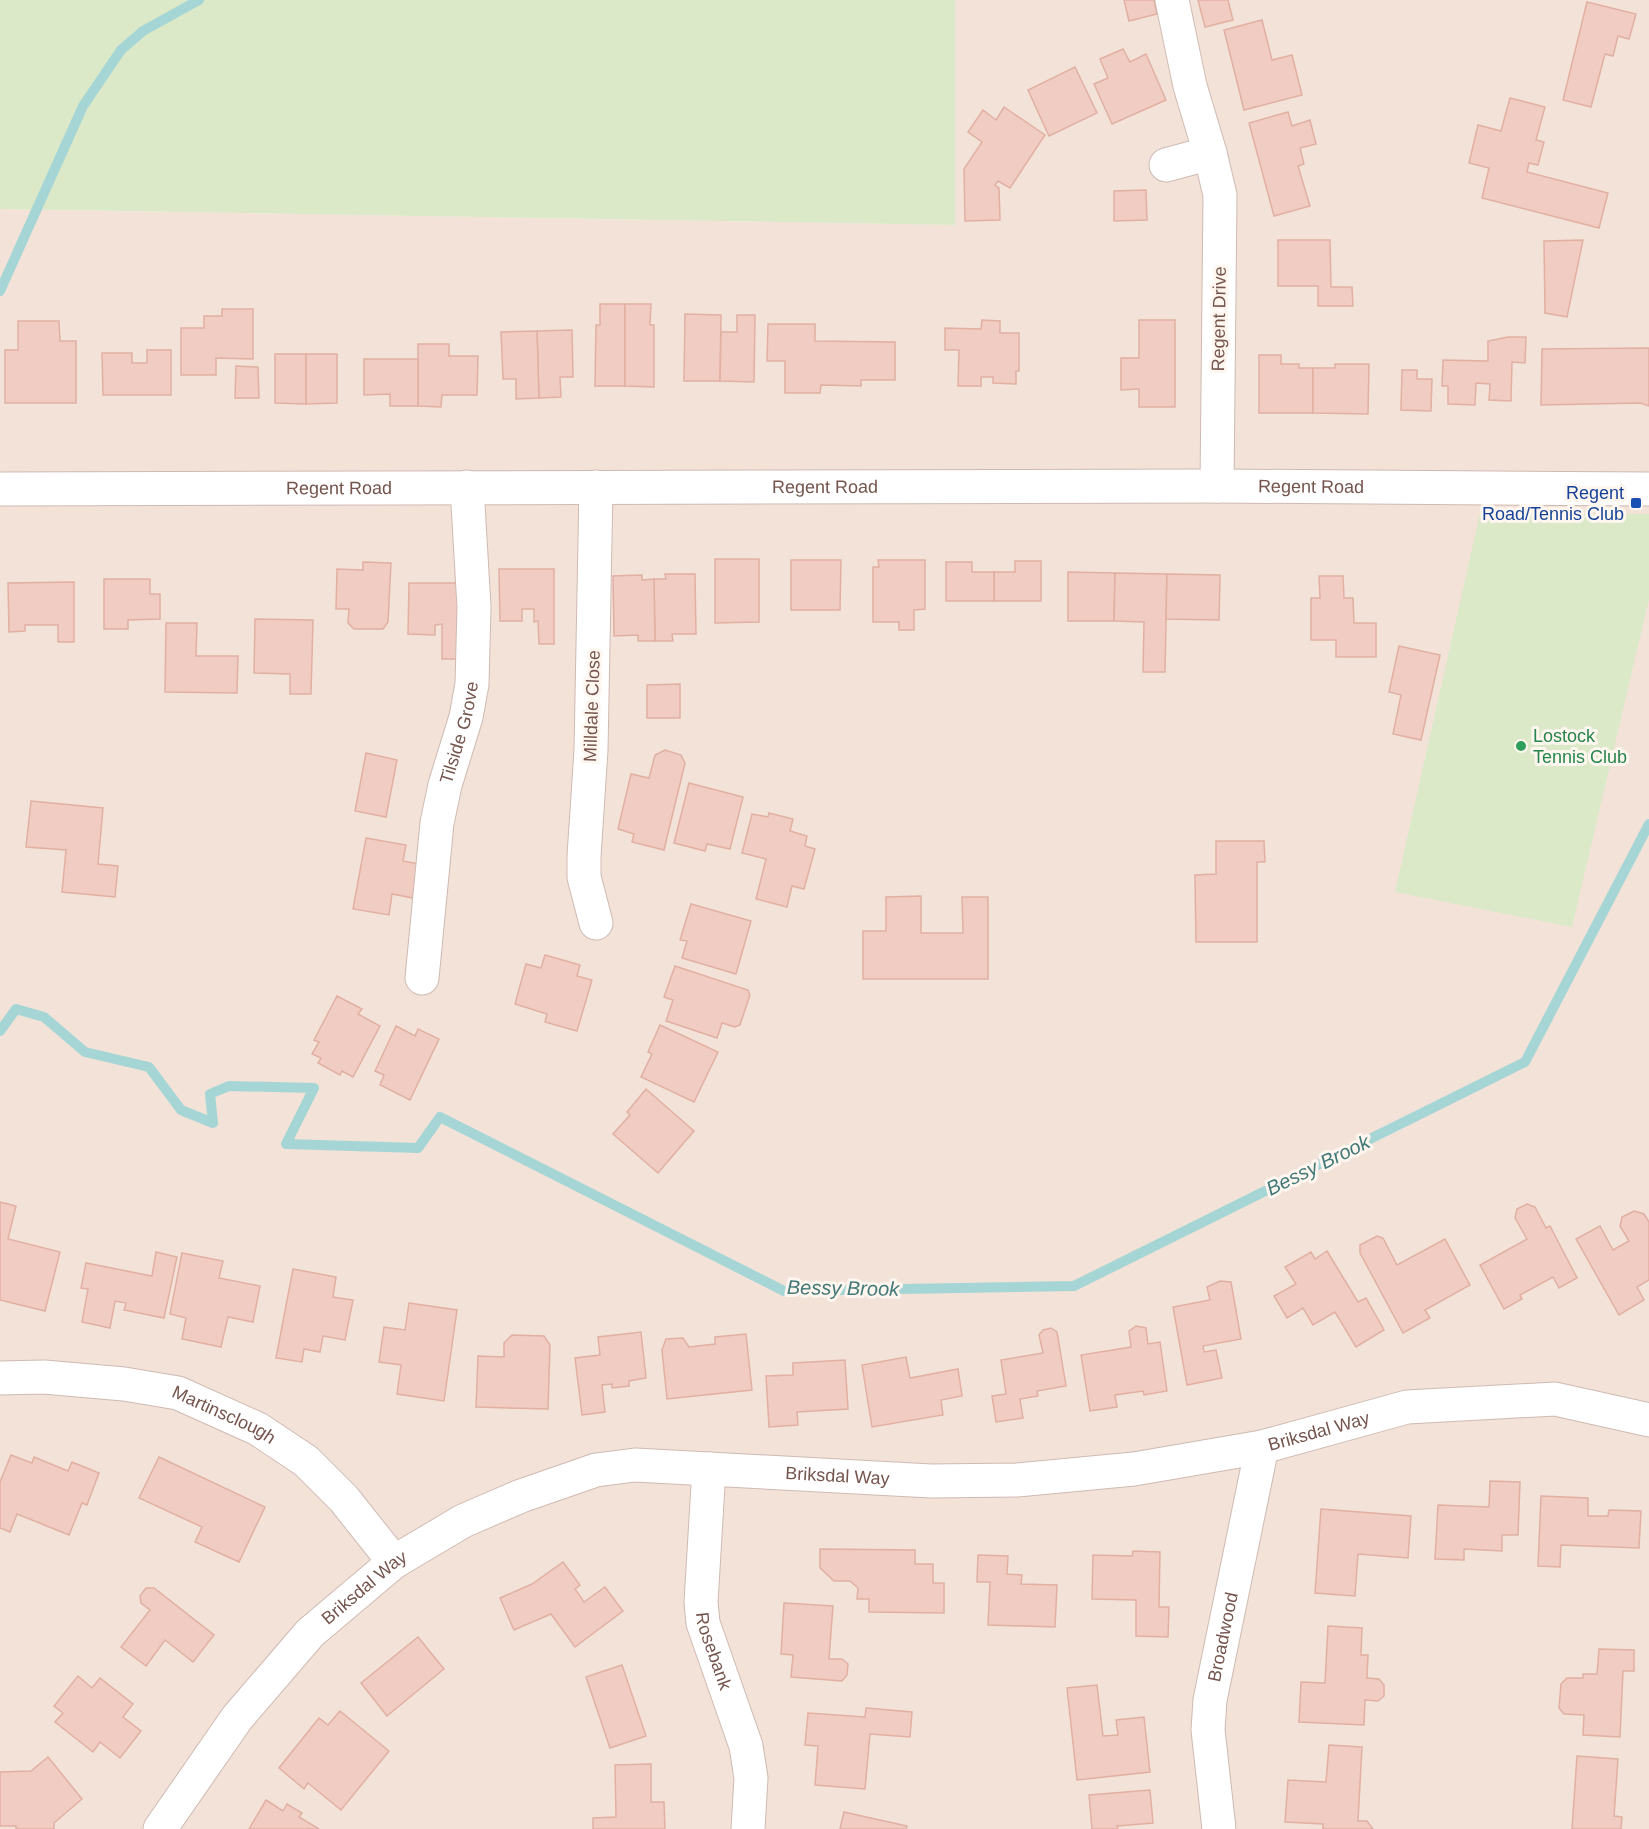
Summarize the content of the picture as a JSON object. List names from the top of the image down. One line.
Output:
{"streets":{"street":["Regent Drive","Regent Road","Milldale Close","Tilside Grove","Martinsclough","Briksdal Way","Broadwood","Rosebank"]},"crossings":[["Regent Drive","Regent Road"],["Regent Road","Milldale Close"],["Regent Road","Tilside Grove"],["Martinsclough","Briksdal Way"],["Briksdal Way","Broadwood"],["Briksdal Way","Rosebank"]],"water":["Bessy Brook"],"places":{"transit":["Regent Road/Tennis Club"],"other":["Lostock Tennis Club"]}}
